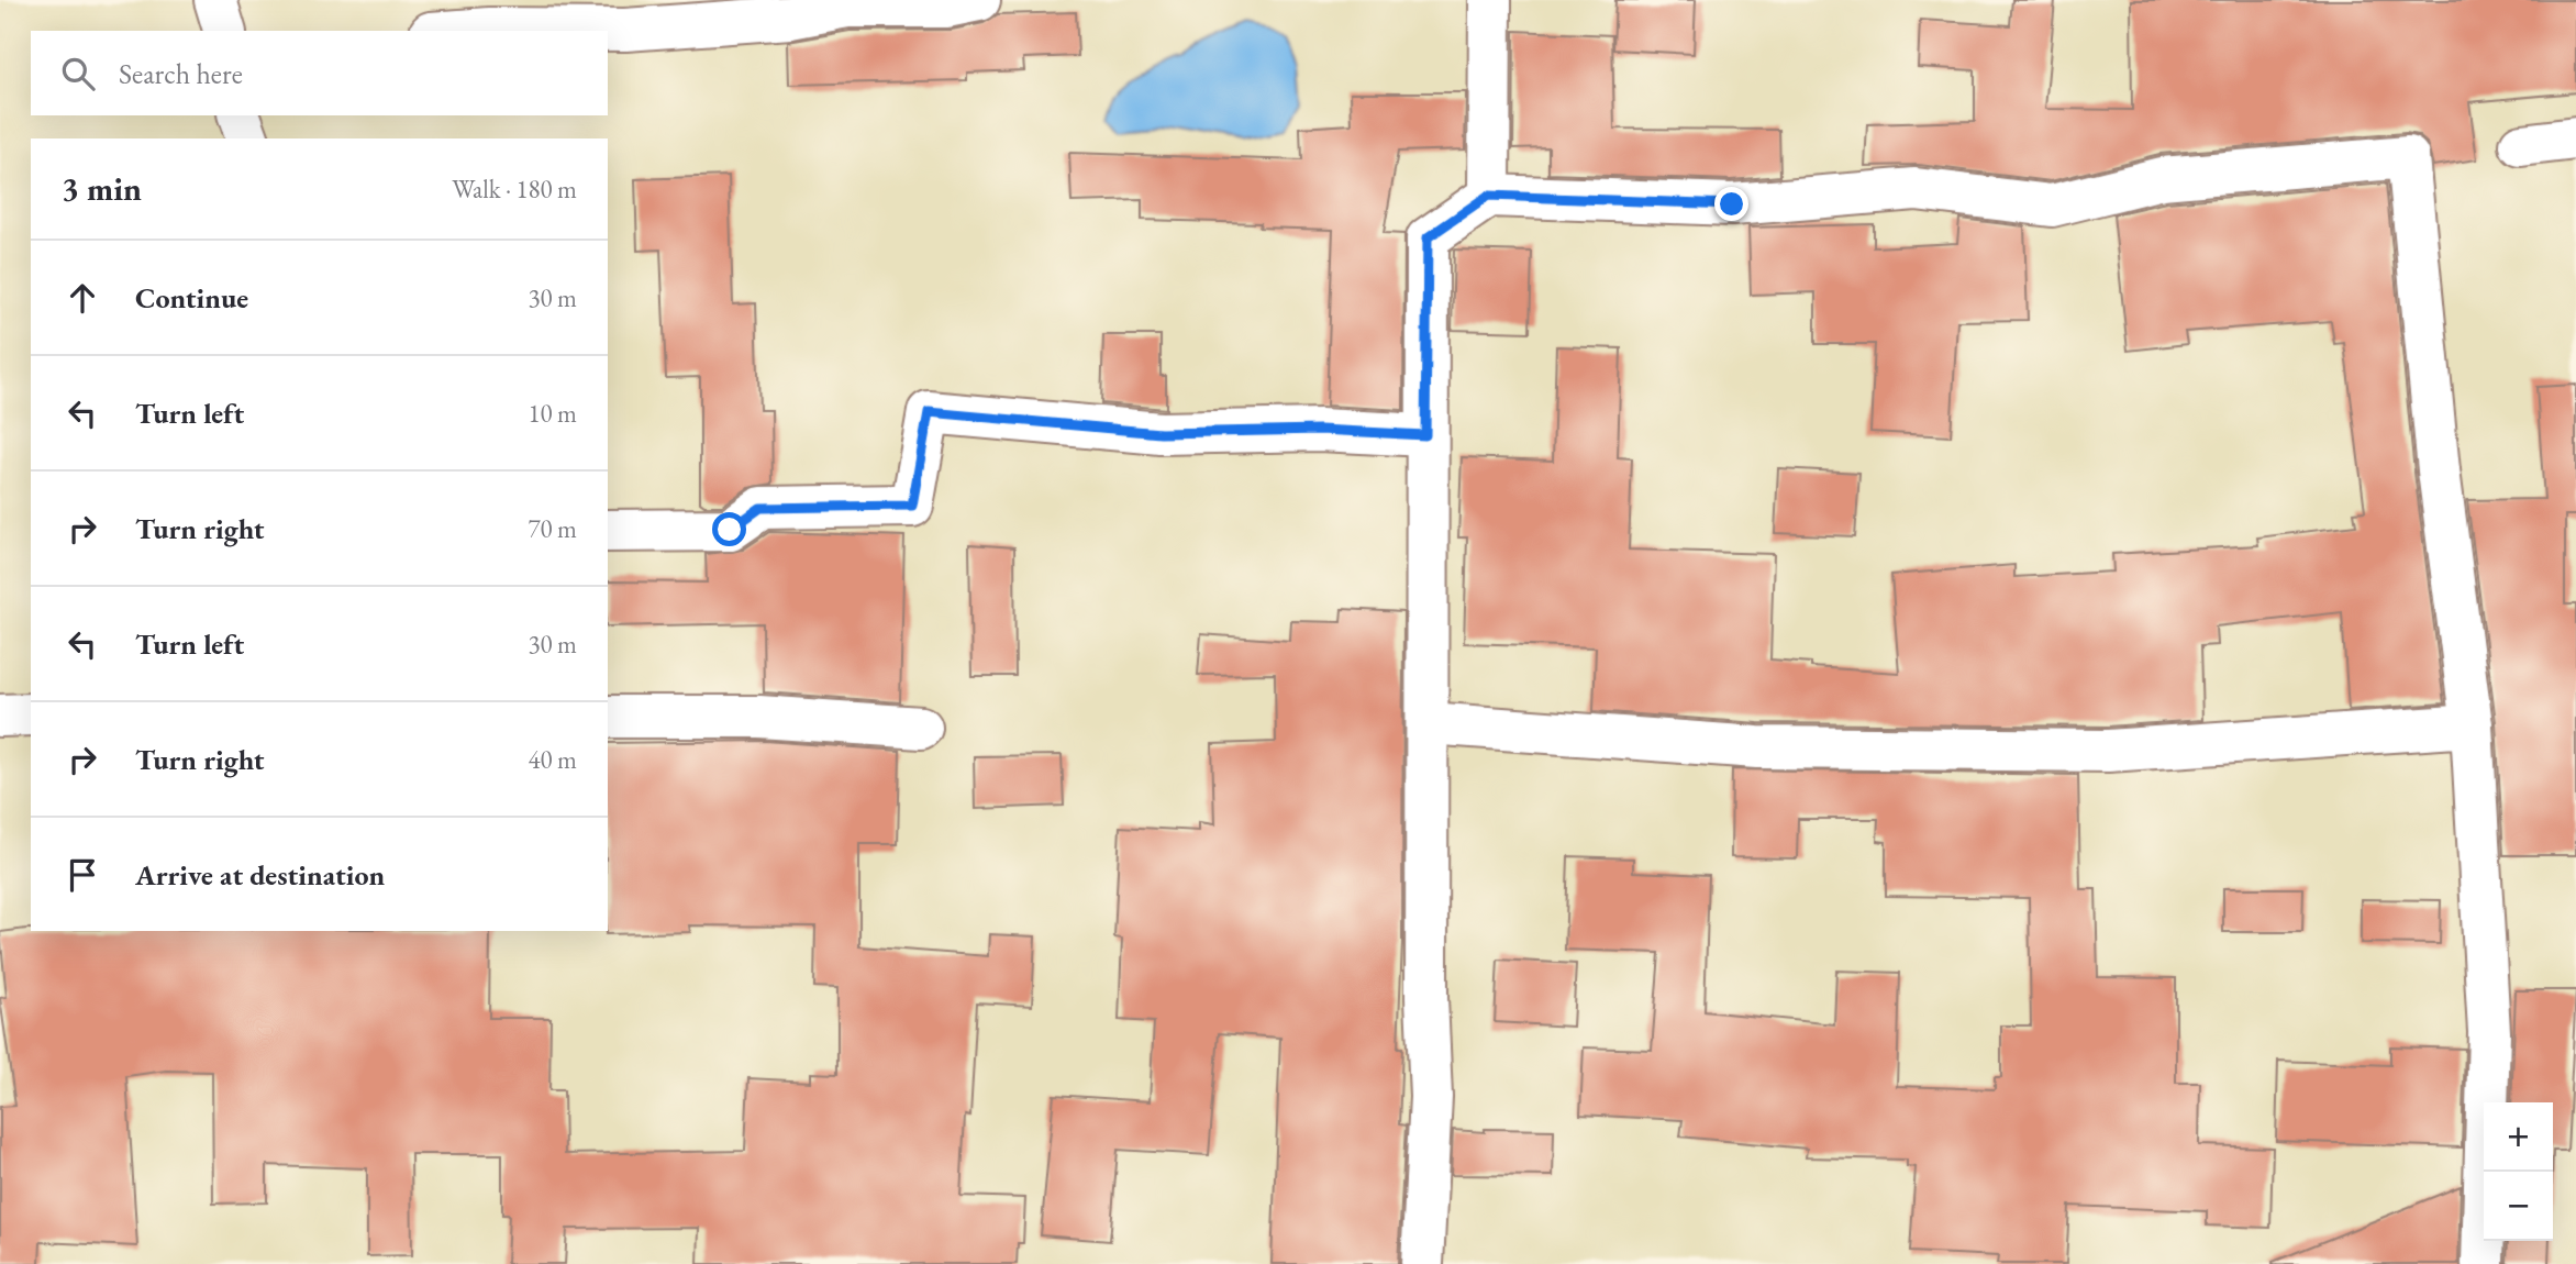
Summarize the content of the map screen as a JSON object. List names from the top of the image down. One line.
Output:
{"page":{"search":"Search here","heading":["3 min","Walk · 180 m"],"list":[["Continue","30 m"],["Turn left","10 m"],["Turn right","70 m"],["Turn left","30 m"],["Turn right","40 m"],"Arrive at destination"],"map_buttons":["+","−"]}}
